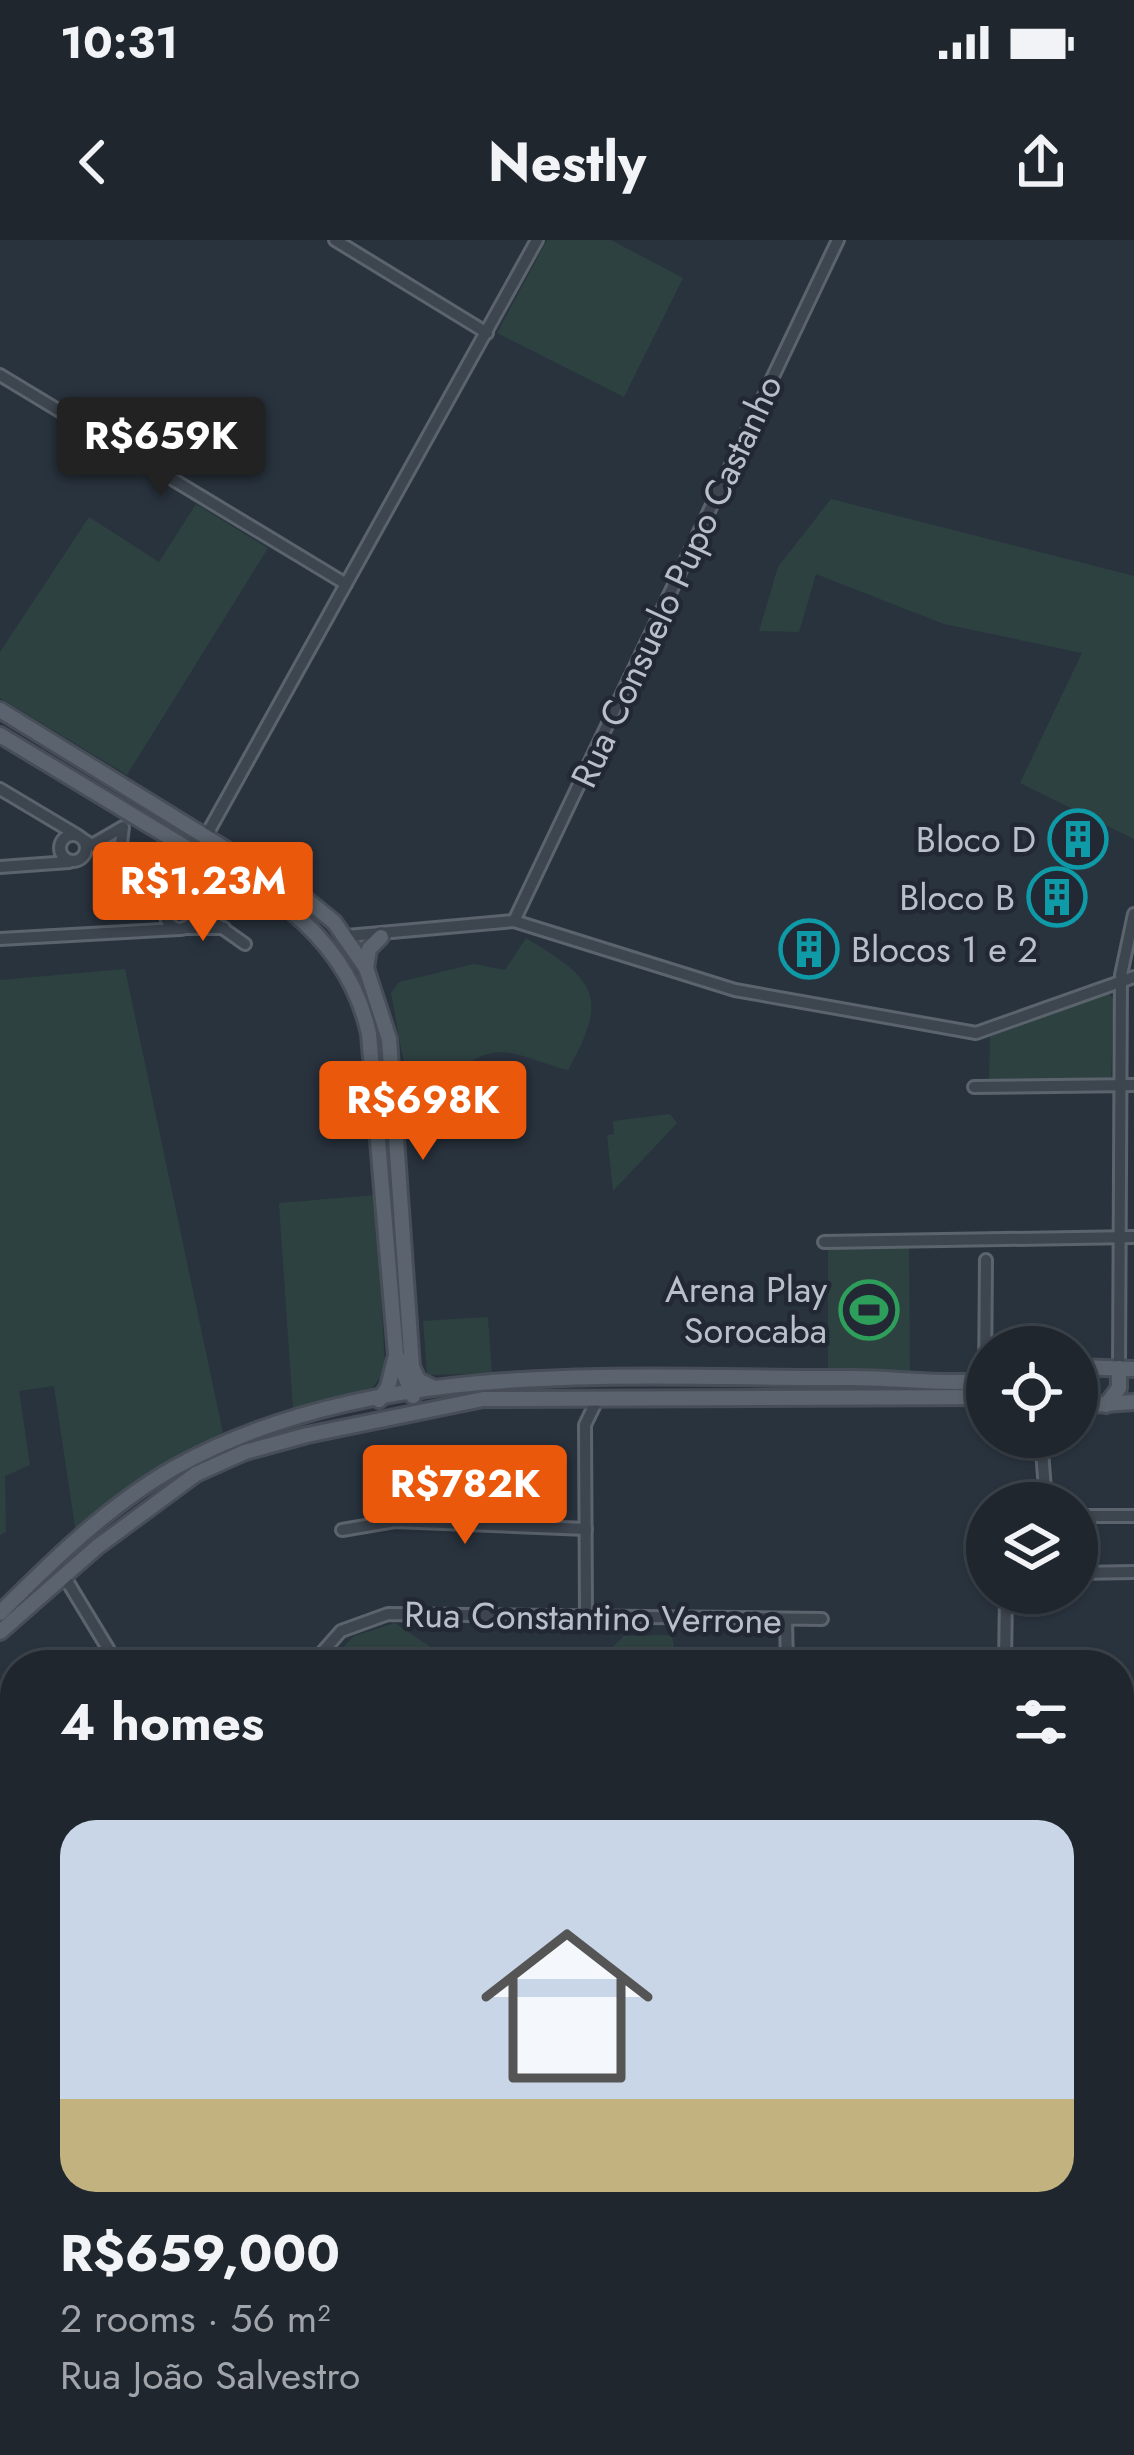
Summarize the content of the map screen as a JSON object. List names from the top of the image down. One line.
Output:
{"streets":{"street":["Rua Consuelo Pupo Castanho","Rua Constantino Verrone"]},"places":{"building":["Bloco D","Bloco B","Blocos 1 e 2"],"sports":["Arena Play Sorocaba"]},"page":{"status":"10:31","header":"Nestly","price":["R$659K","R$1.23M","R$698K","R$782K"],"heading":"4 homes","list":[{"name":"R$659,000","note":"2 rooms · 56 m² · Rua João Salvestro"}]}}
